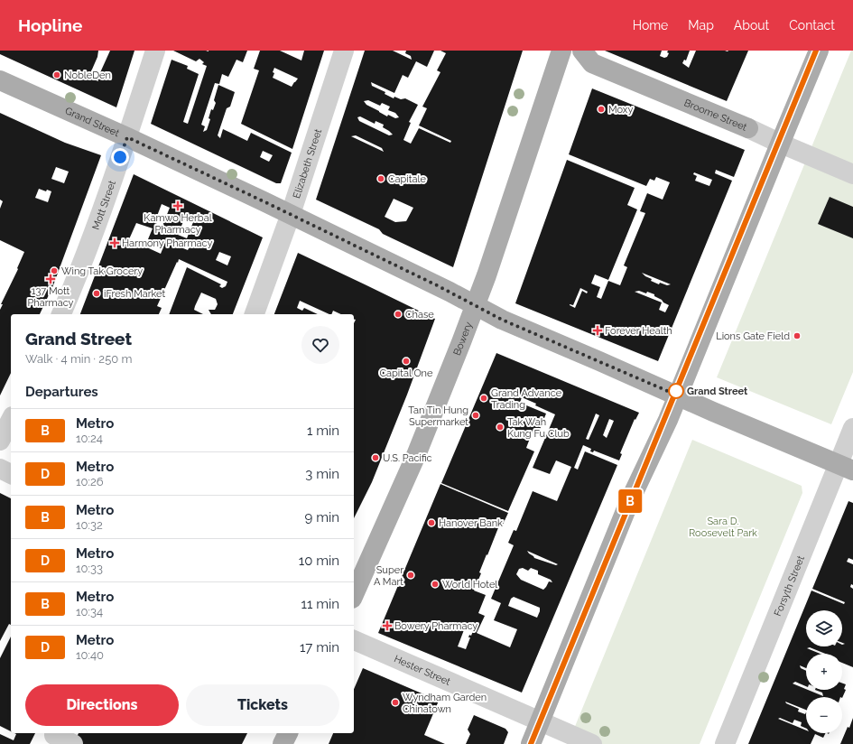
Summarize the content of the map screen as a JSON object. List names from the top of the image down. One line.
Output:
{"streets":{"main road":["Broome Street","Grand Street","Bowery"],"street":["Elizabeth Street","Mott Street","Forsyth Street","Hester Street"]},"crossings":[["Grand Street","Elizabeth Street"],["Grand Street","Mott Street"],["Grand Street","Bowery"],["Grand Street","Forsyth Street"]],"parks":["Sara D. Roosevelt Park"],"places":{"other":["NobleDen","Moxy","Capitale","Wing Tak Grocery","iFresh Market","Chase","Lions Gate Field","Capital One","Grand Street","Grand Advance Trading","Tan Tin Hung Supermarket","Tak Wah Kung Fu Club","U.S. Pacific","Hanover Bank","Super A Mart","World Hotel","Wyndham Garden Chinatown"],"health":["Kamwo Herbal Pharmacy","Harmony Pharmacy","137 Mott Pharmacy","Forever Health","Bowery Pharmacy"]},"lines":["metro line B"],"page":{"header":"Hopline","nav":["Home","Map","About","Contact"],"on_map":"B","heading":[["Grand Street","Walk · 4 min · 250 m"],"Departures"],"list":[{"mark":"B","name":"Metro","note":"10:24","value":"1 min"},{"mark":"D","name":"Metro","note":"10:26","value":"3 min"},{"mark":"B","name":"Metro","note":"10:32","value":"9 min"},{"mark":"D","name":"Metro","note":"10:33","value":"10 min"},{"mark":"B","name":"Metro","note":"10:34","value":"11 min"},{"mark":"D","name":"Metro","note":"10:40","value":"17 min"}],"map_buttons":["+","−"],"buttons":["Directions","Tickets"]}}
